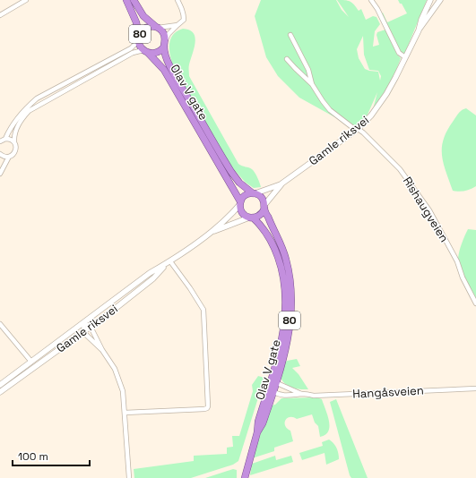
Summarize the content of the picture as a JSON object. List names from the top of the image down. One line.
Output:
{"streets":{"highway":["80","Olav V gate"],"street":["Gamle riksvei","Rishaugveien","Hangåsveien"]},"crossings":[["80","Olav V gate"],["Olav V gate","Gamle riksvei"],["Gamle riksvei","Rishaugveien"]],"scale_bar":"100 m"}
